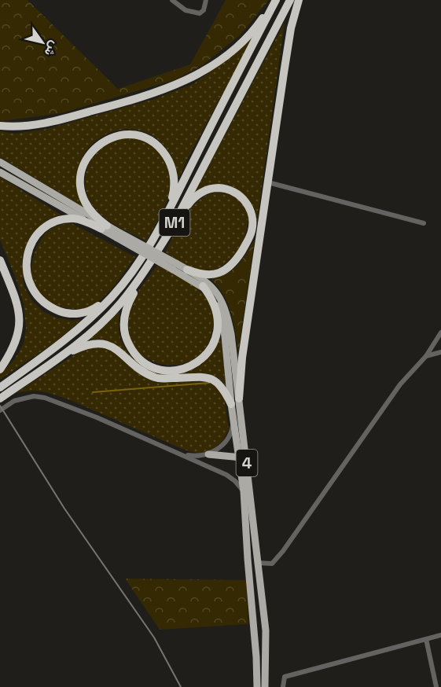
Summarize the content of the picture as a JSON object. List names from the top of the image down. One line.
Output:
{"streets":{"highway":["M1"],"main road":["4"]},"north":"bottom right"}
